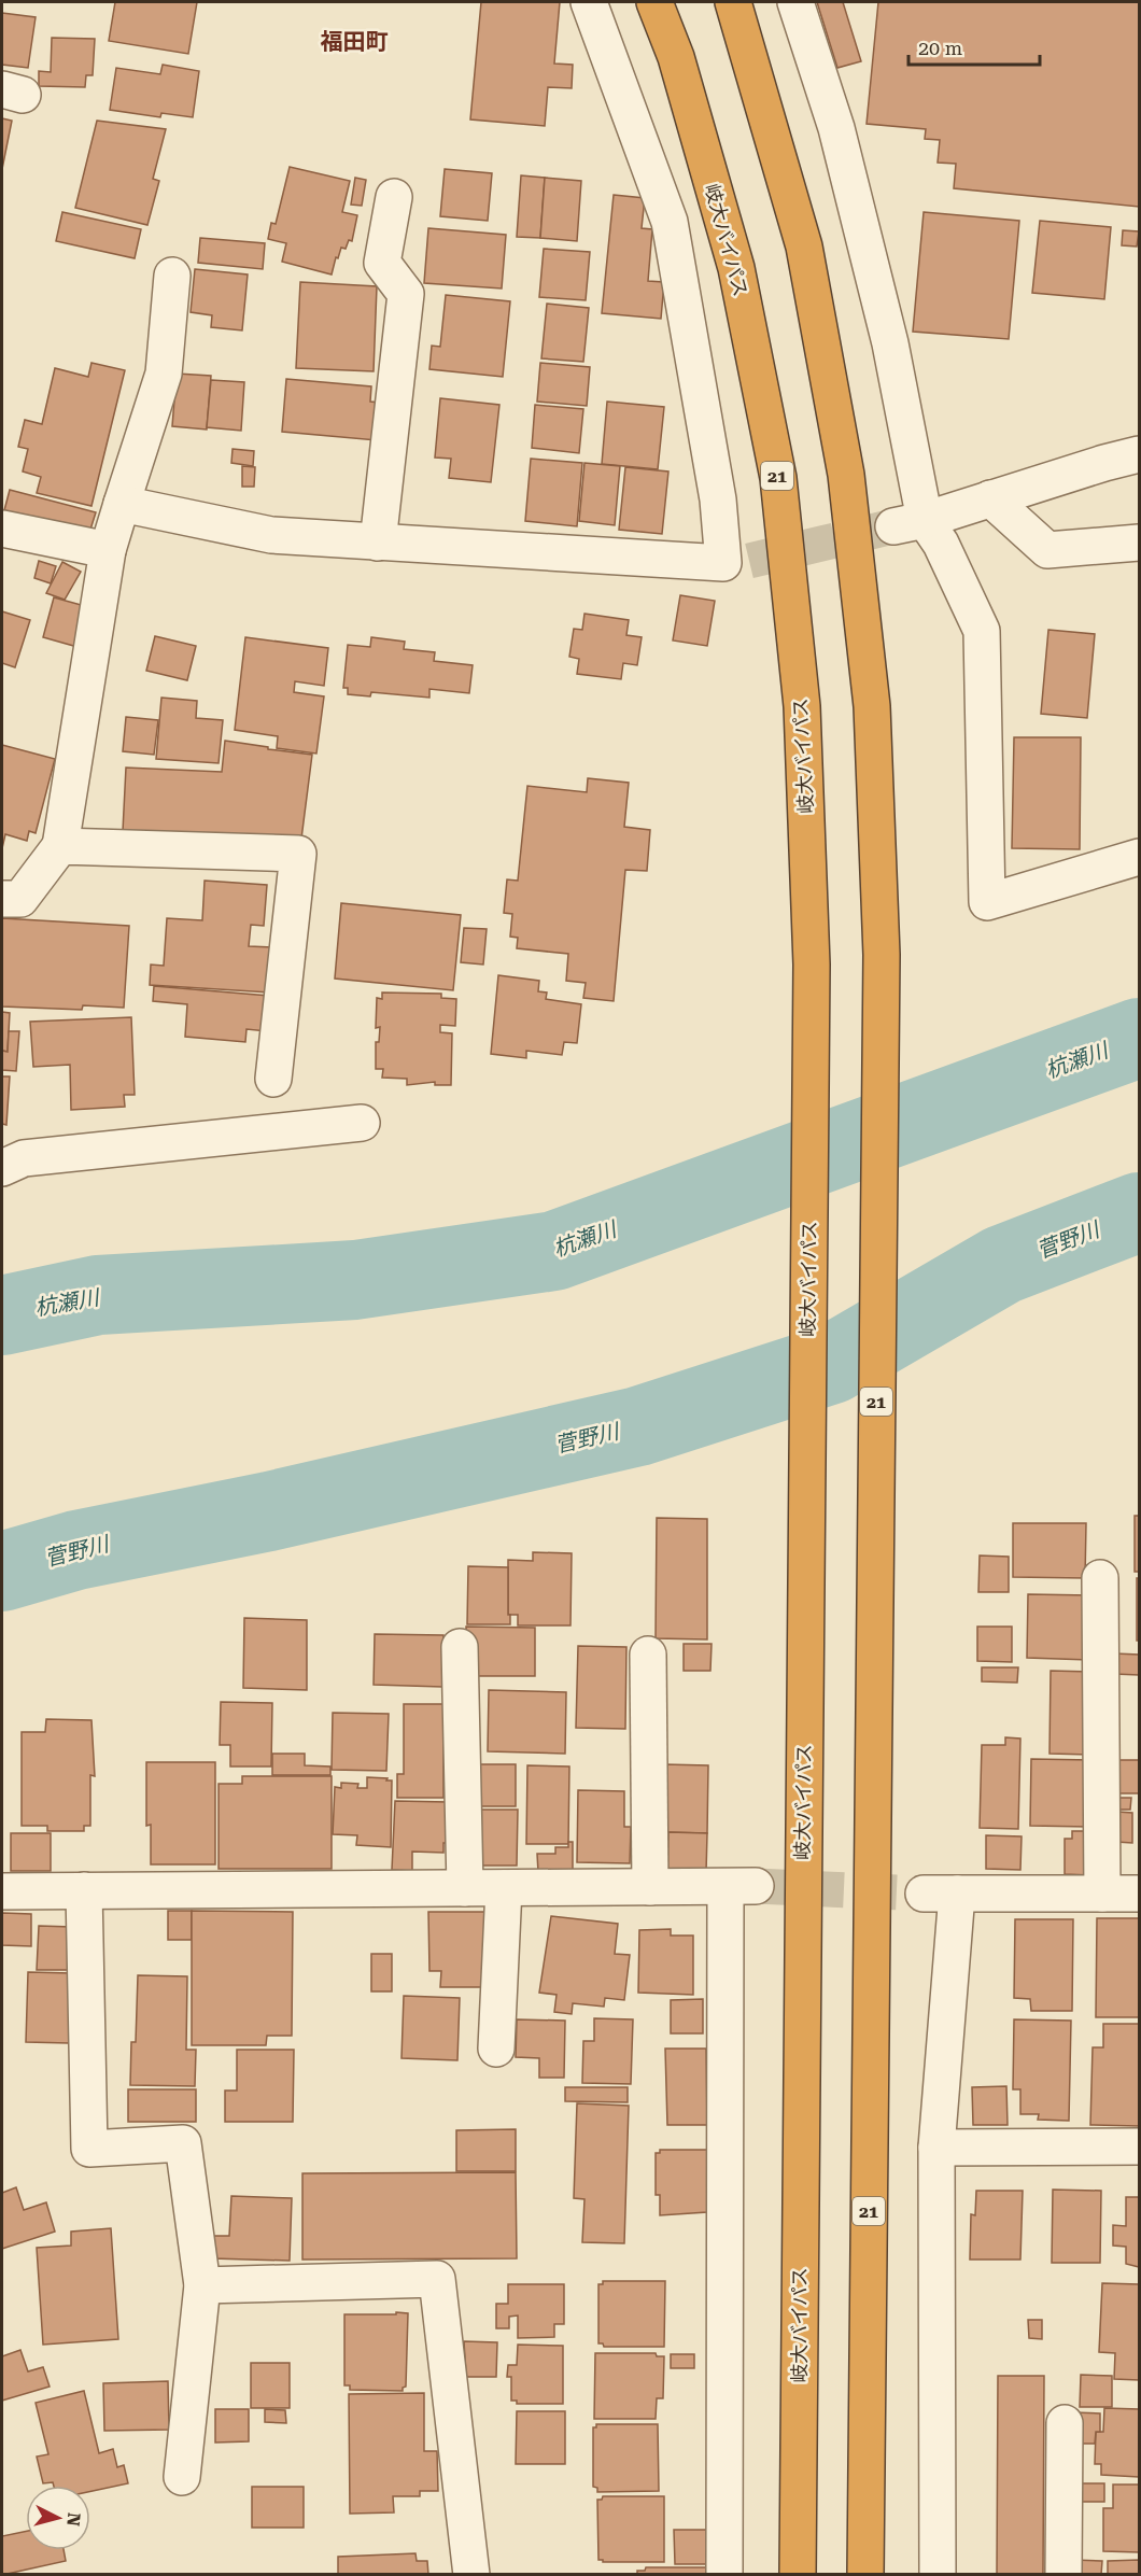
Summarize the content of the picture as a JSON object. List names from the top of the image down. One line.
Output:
{"streets":{"highway":["岐大バイパス","21"]},"districts":["福田町"],"water":["杭瀬川","菅野川"],"scale_bar":"20 m","north":"right"}
